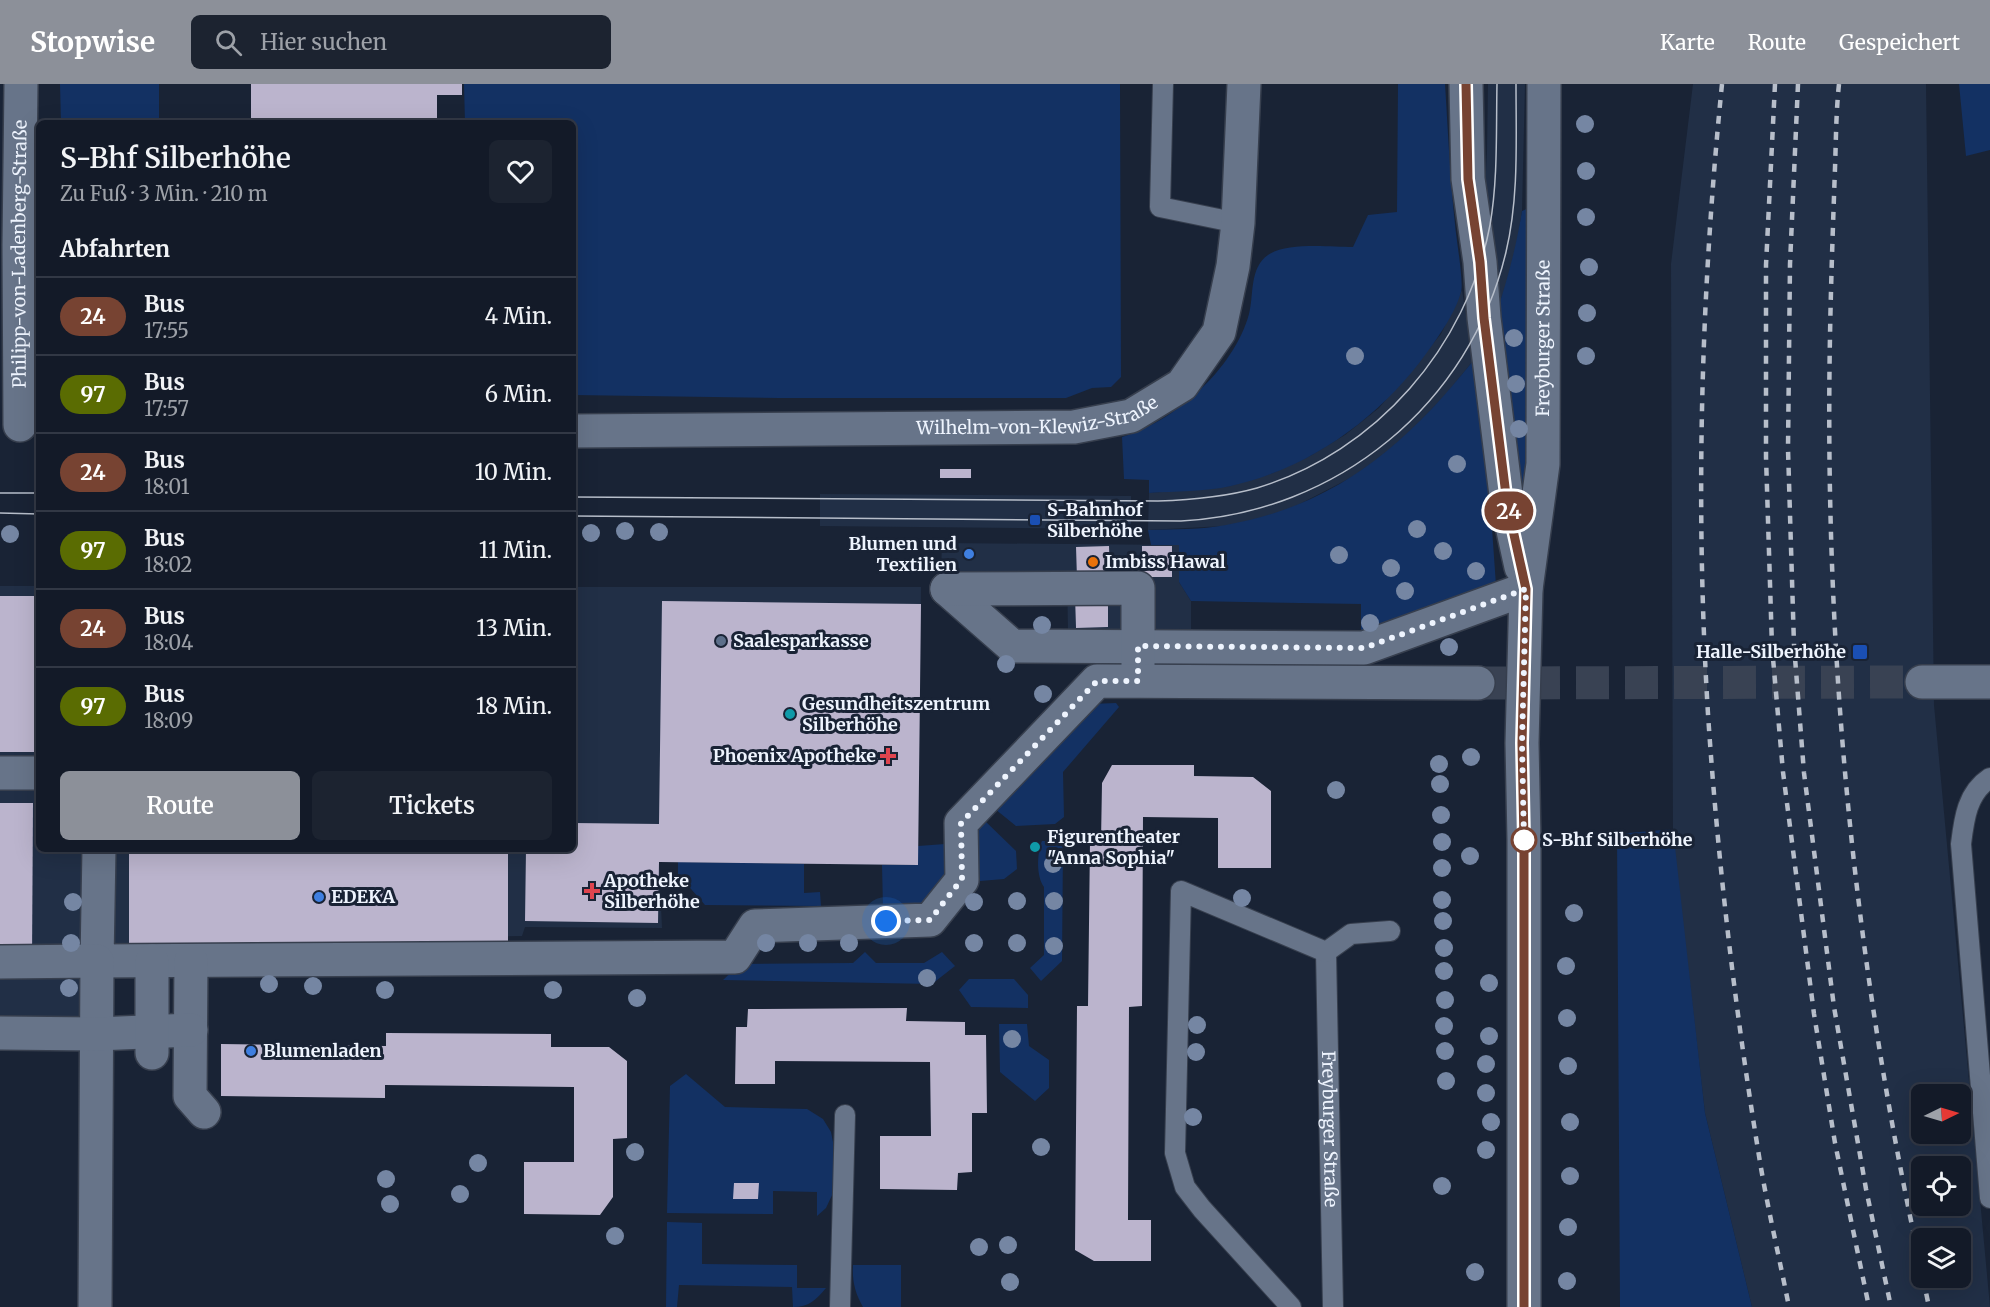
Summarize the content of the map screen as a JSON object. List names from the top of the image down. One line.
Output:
{"streets":{"street":["Philipp-von-Ladenberg-Straße","Freyburger Straße","Wilhelm-von-Klewiz-Straße"]},"places":{"transit":["S-Bahnhof Silberhöhe","Halle-Silberhöhe"],"other":["Blumen und Textilien","Imbiss Hawal","Saalesparkasse","Gesundheitszentrum Silberhöhe","S-Bhf Silberhöhe","Figurentheater \"Anna Sophia\"","EDEKA","Blumenladen"],"health":["Phoenix Apotheke","Apotheke Silberhöhe"]},"lines":["bus line 24"],"north":"right","page":{"header":"Stopwise","search":"Hier suchen","nav":["Karte","Route","Gespeichert"],"on_map":"24","heading":[["S-Bhf Silberhöhe","Zu Fuß · 3 Min. · 210 m"],"Abfahrten"],"list":[{"mark":"24","name":"Bus","note":"17:55","value":"4 Min."},{"mark":"97","name":"Bus","note":"17:57","value":"6 Min."},{"mark":"24","name":"Bus","note":"18:01","value":"10 Min."},{"mark":"97","name":"Bus","note":"18:02","value":"11 Min."},{"mark":"24","name":"Bus","note":"18:04","value":"13 Min."},{"mark":"97","name":"Bus","note":"18:09","value":"18 Min."}],"buttons":["Route","Tickets"]}}
